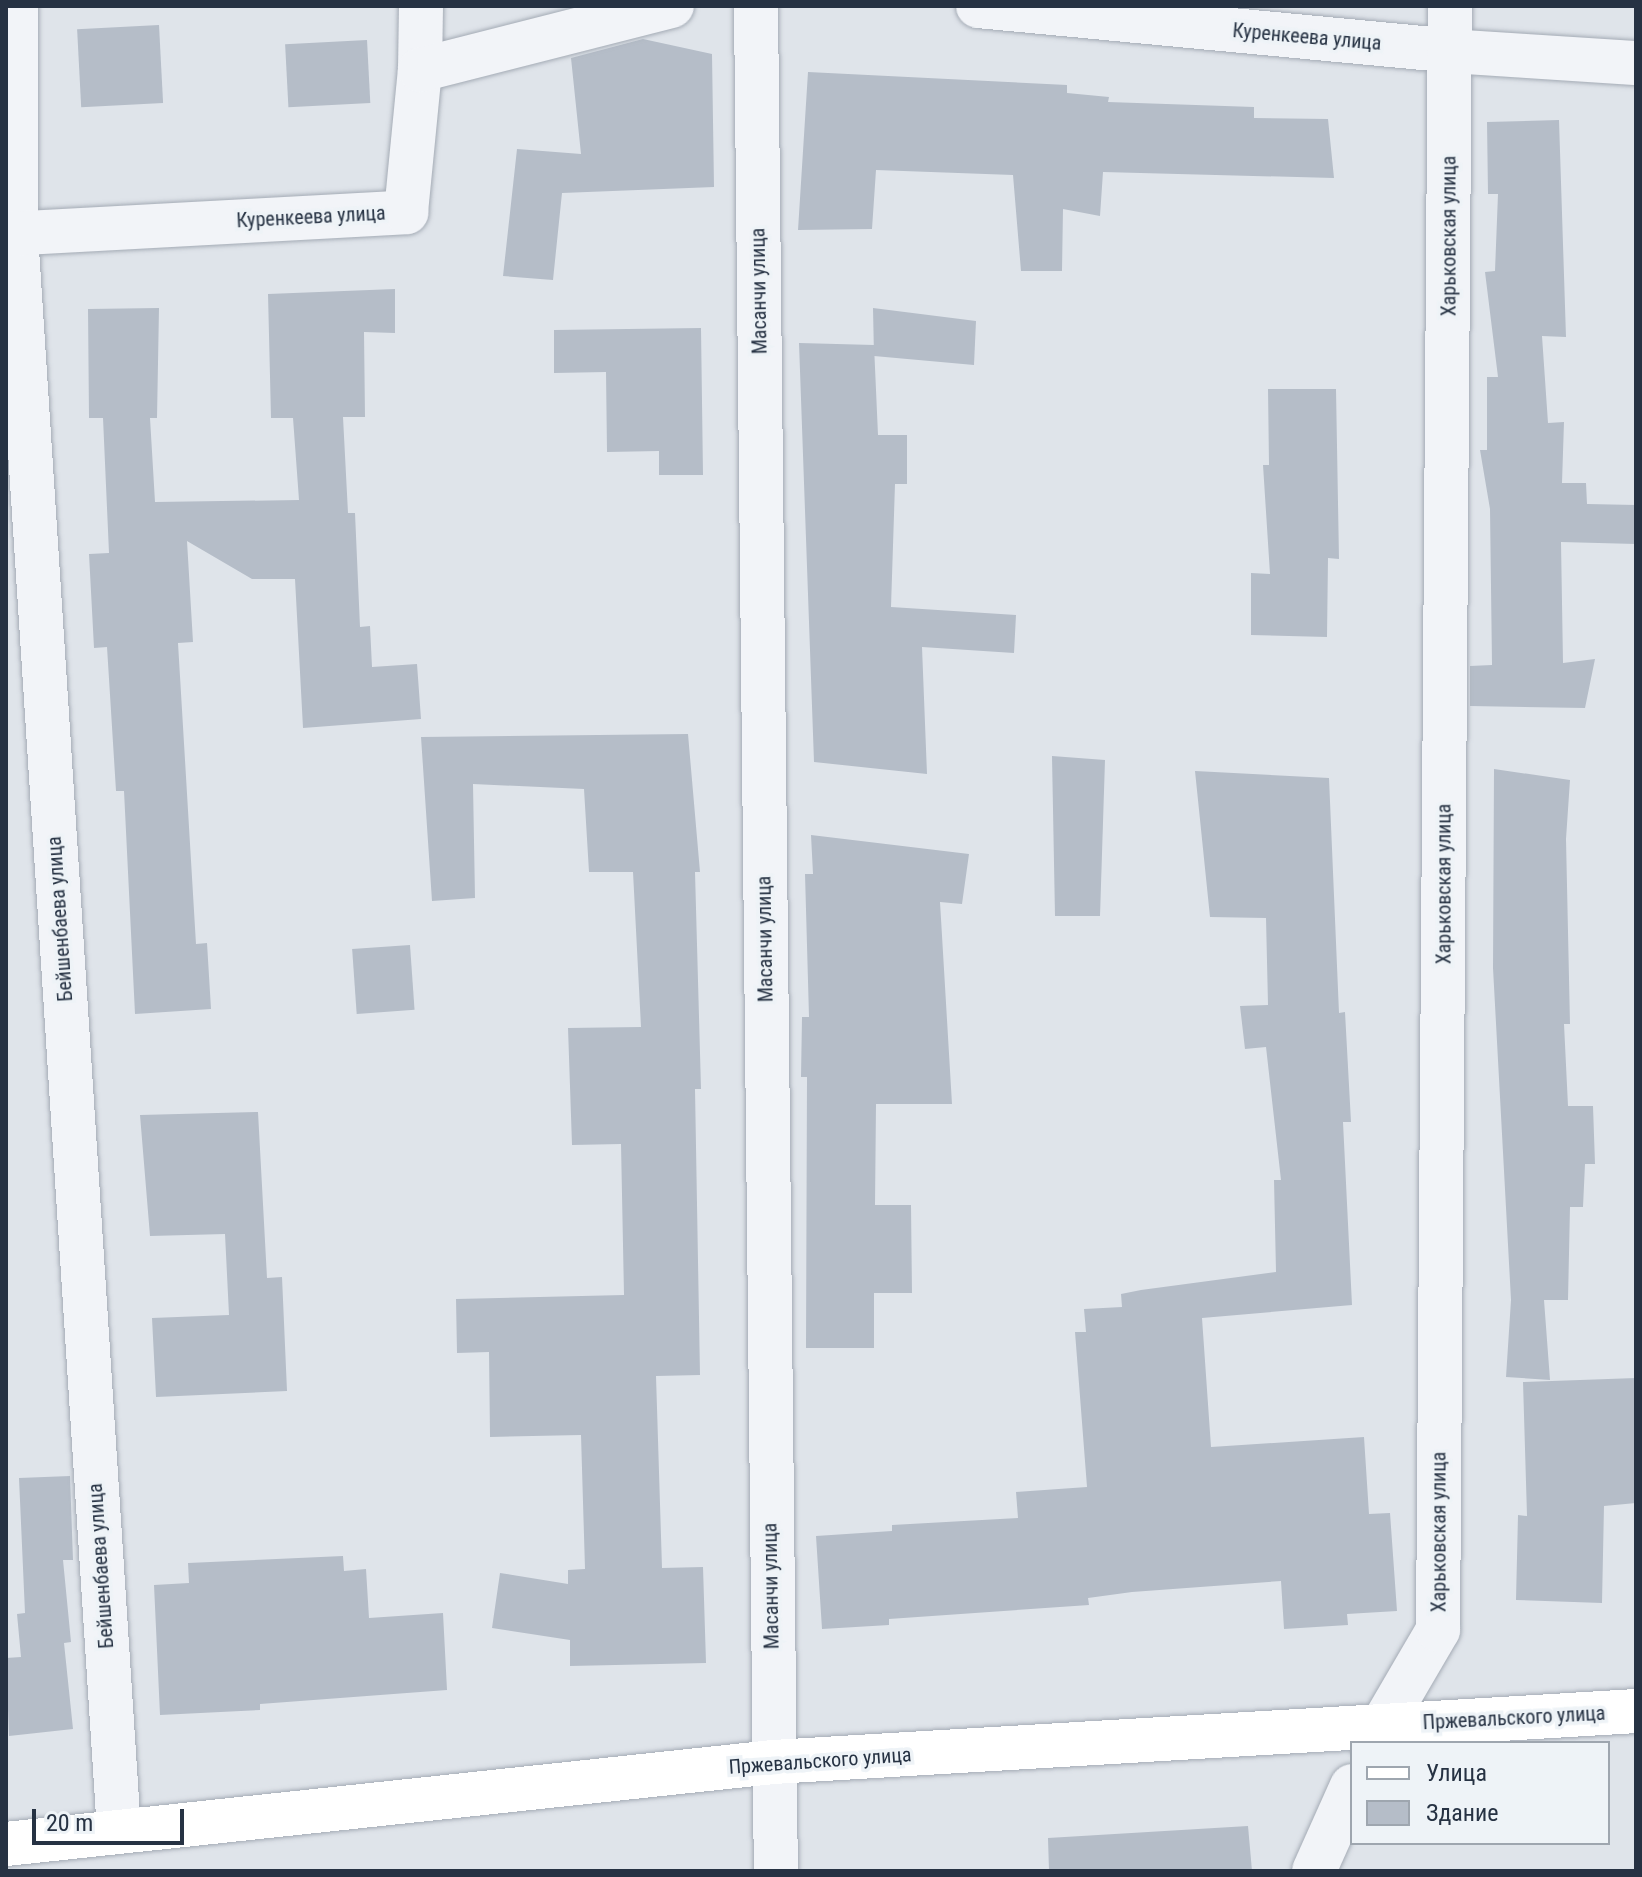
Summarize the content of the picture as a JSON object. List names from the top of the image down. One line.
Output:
{"streets":{"main road":["Пржевальского улица"],"street":["Куренкеева улица","Харьковская улица","Масанчи улица","Бейшенбаева улица"]},"crossings":[["Куренкеева улица","Харьковская улица"],["Куренкеева улица","Бейшенбаева улица"],["Харьковская улица","Пржевальского улица"],["Масанчи улица","Пржевальского улица"],["Бейшенбаева улица","Пржевальского улица"]],"legend":["Улица","Здание"],"scale_bar":"20 m"}
